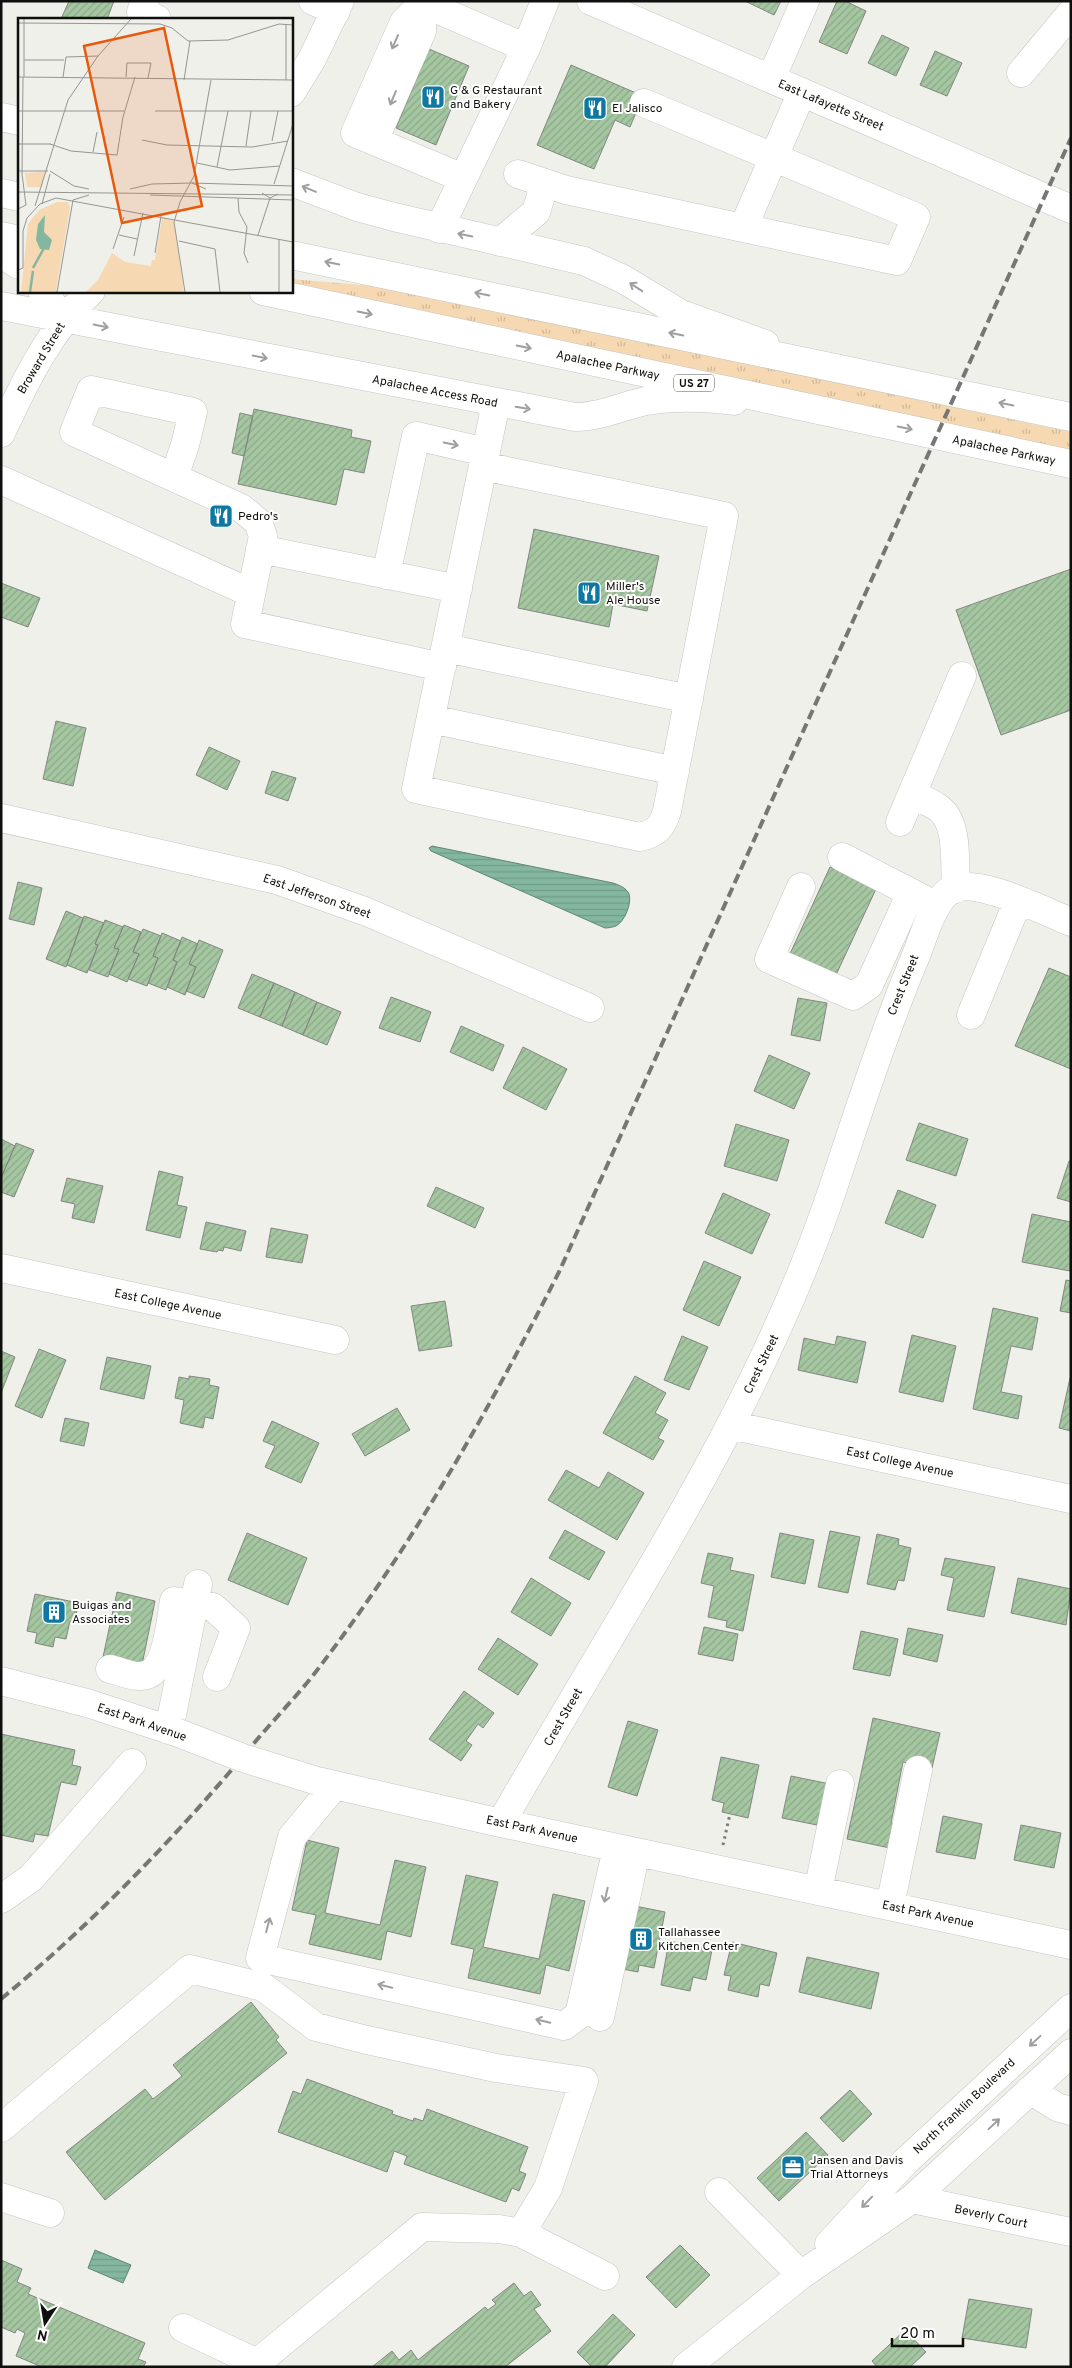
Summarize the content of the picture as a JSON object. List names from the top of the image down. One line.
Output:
{"streets":{"street":["East Lafayette Street","Broward Street","Apalachee Parkway","US 27","Apalachee Access Road","East Jefferson Street","Crest Street","East College Avenue","East Park Avenue","North Franklin Boulevard","Beverly Court"]},"crossings":[["Broward Street","Apalachee Access Road"],["Apalachee Parkway","Apalachee Access Road"],["Crest Street","East College Avenue"],["Crest Street","East Park Avenue"],["North Franklin Boulevard","Beverly Court"]],"places":{"restaurant":["G & G Restaurant and Bakery","El Jalisco","Pedro's","Miller's Ale House"],"building":["Buigas and Associates","Tallahassee Kitchen Center"],"office":["Jansen and Davis Trial Attorneys"]},"scale_bar":"20 m","north":"bottom"}
